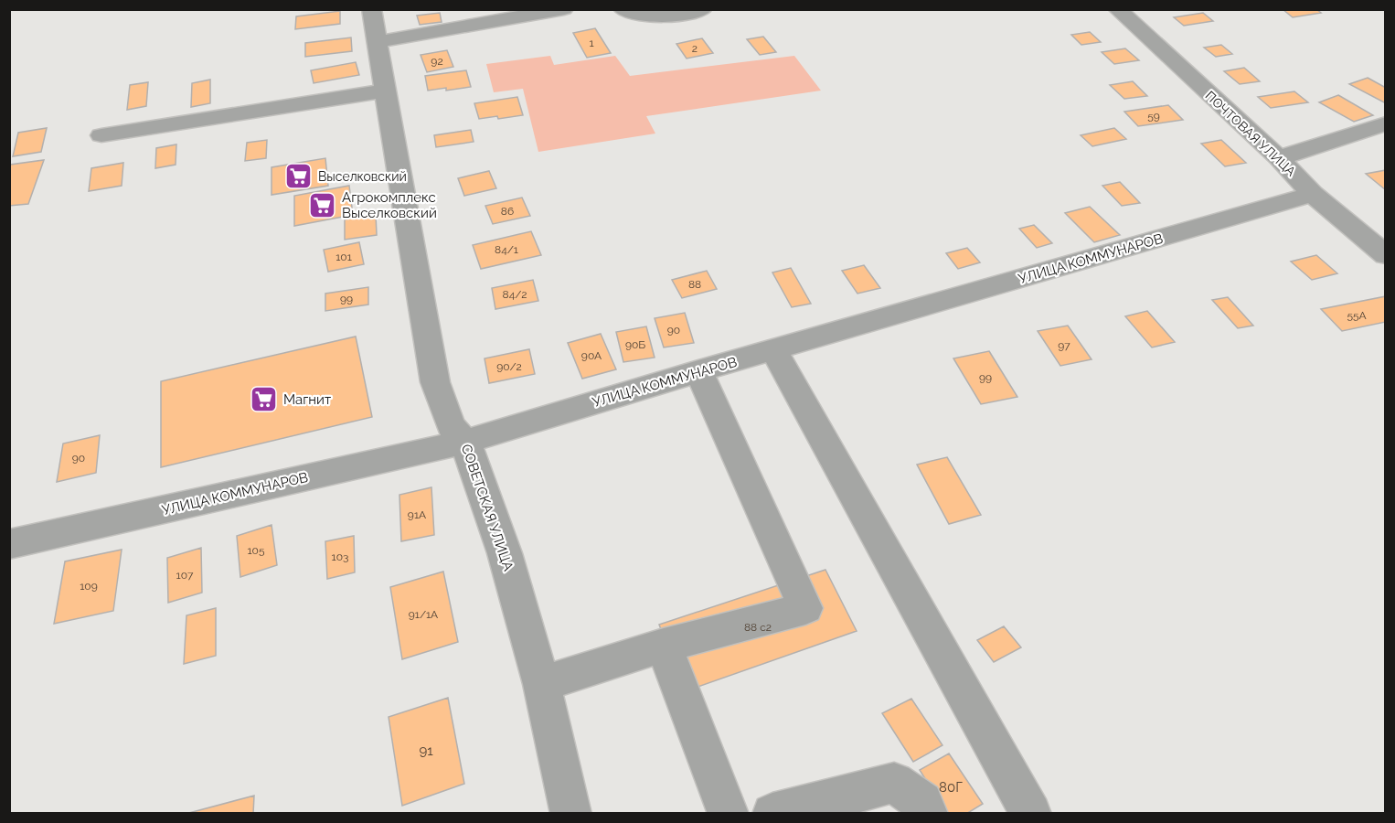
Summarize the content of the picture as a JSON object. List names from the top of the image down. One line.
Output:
{"streets":{"street":["ПОЧТОВАЯ УЛИЦА","УЛИЦА КОММУНАРОВ","СОВЕТСКАЯ УЛИЦА"]},"crossings":[["ПОЧТОВАЯ УЛИЦА","УЛИЦА КОММУНАРОВ"],["УЛИЦА КОММУНАРОВ","СОВЕТСКАЯ УЛИЦА"]],"places":{"supermarket":["Выселковский","Агрокомплекс Выселковский","Магнит"]},"house_numbers":["1","2","92","59","86","84/1","101","88","84/2","99","55А","90","90Б","97","90А","90/2","99","90","91А","105","103","107","109","91/1А","88 с2","91","80Г"]}
